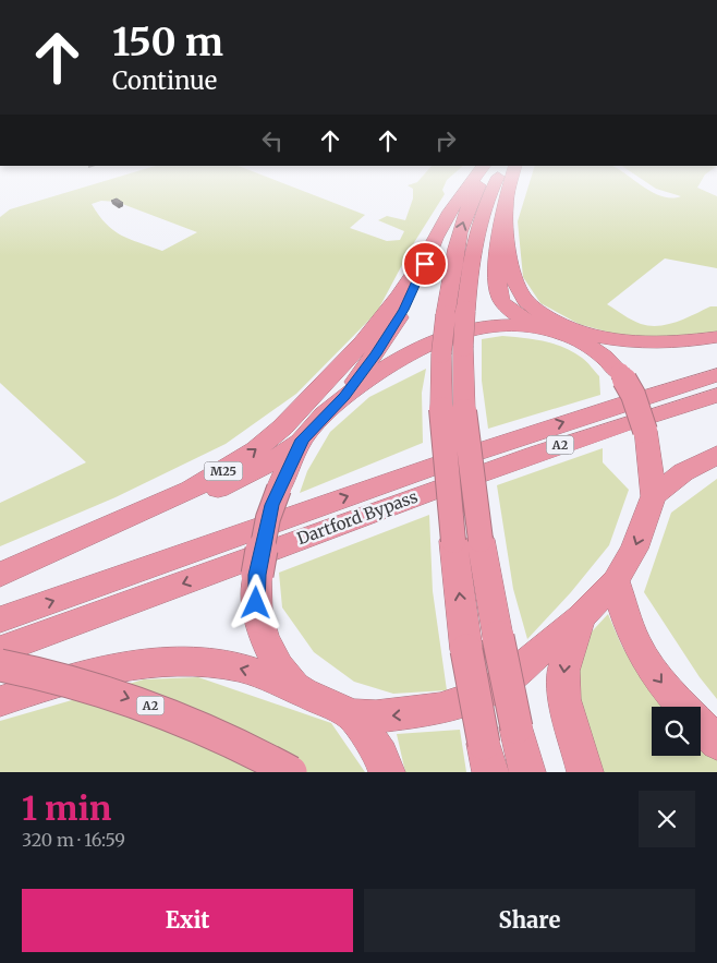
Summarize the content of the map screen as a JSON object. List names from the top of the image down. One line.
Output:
{"streets":{"highway":["A2","M25","Dartford Bypass"]},"page":{"turn":["150 m","Continue"],"heading":["1 min","320 m · 16:59"],"buttons":["Exit","Share"]}}
